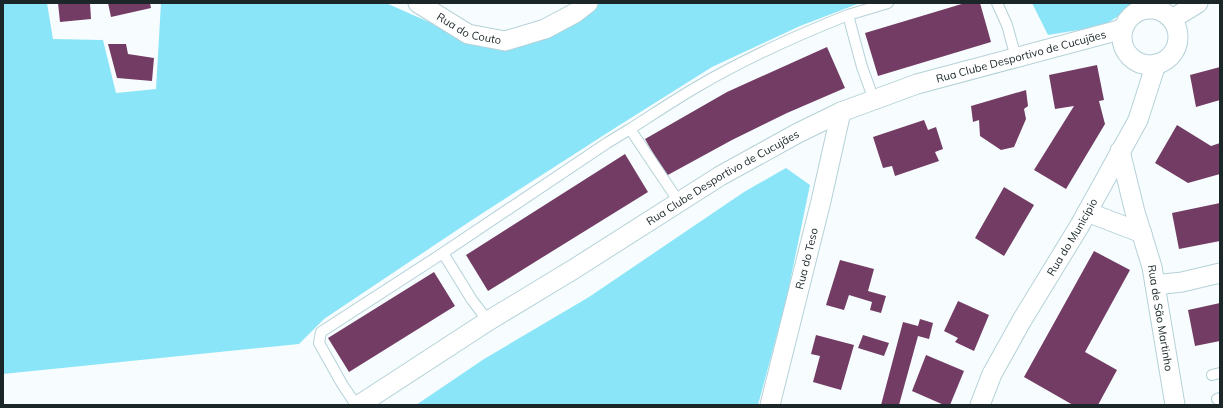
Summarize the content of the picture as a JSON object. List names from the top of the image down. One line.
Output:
{"streets":{"street":["Rua do Couto","Rua Clube Desportivo de Cucujães","Rua do Município","Rua do Teso","Rua de São Martinho"]},"crossings":[["Rua Clube Desportivo de Cucujães","Rua do Município"],["Rua Clube Desportivo de Cucujães","Rua do Teso"],["Rua do Município","Rua de São Martinho"]]}
